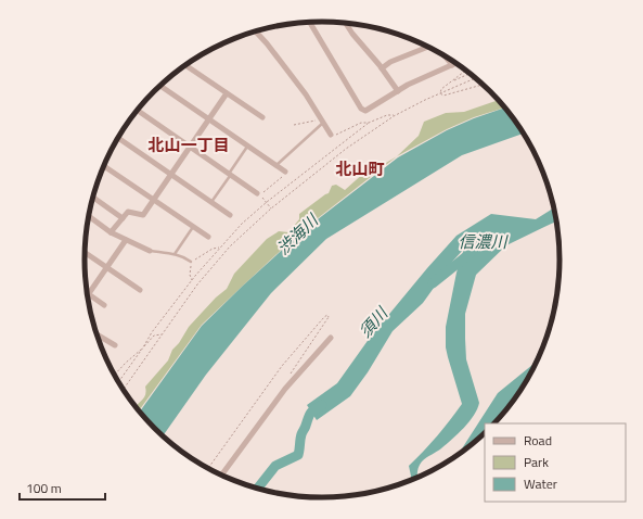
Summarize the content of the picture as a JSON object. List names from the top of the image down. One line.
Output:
{"districts":["北山一丁目","北山町"],"water":["渋海川","信濃川","須川"],"legend":["Road","Park","Water"],"scale_bar":"100 m"}
